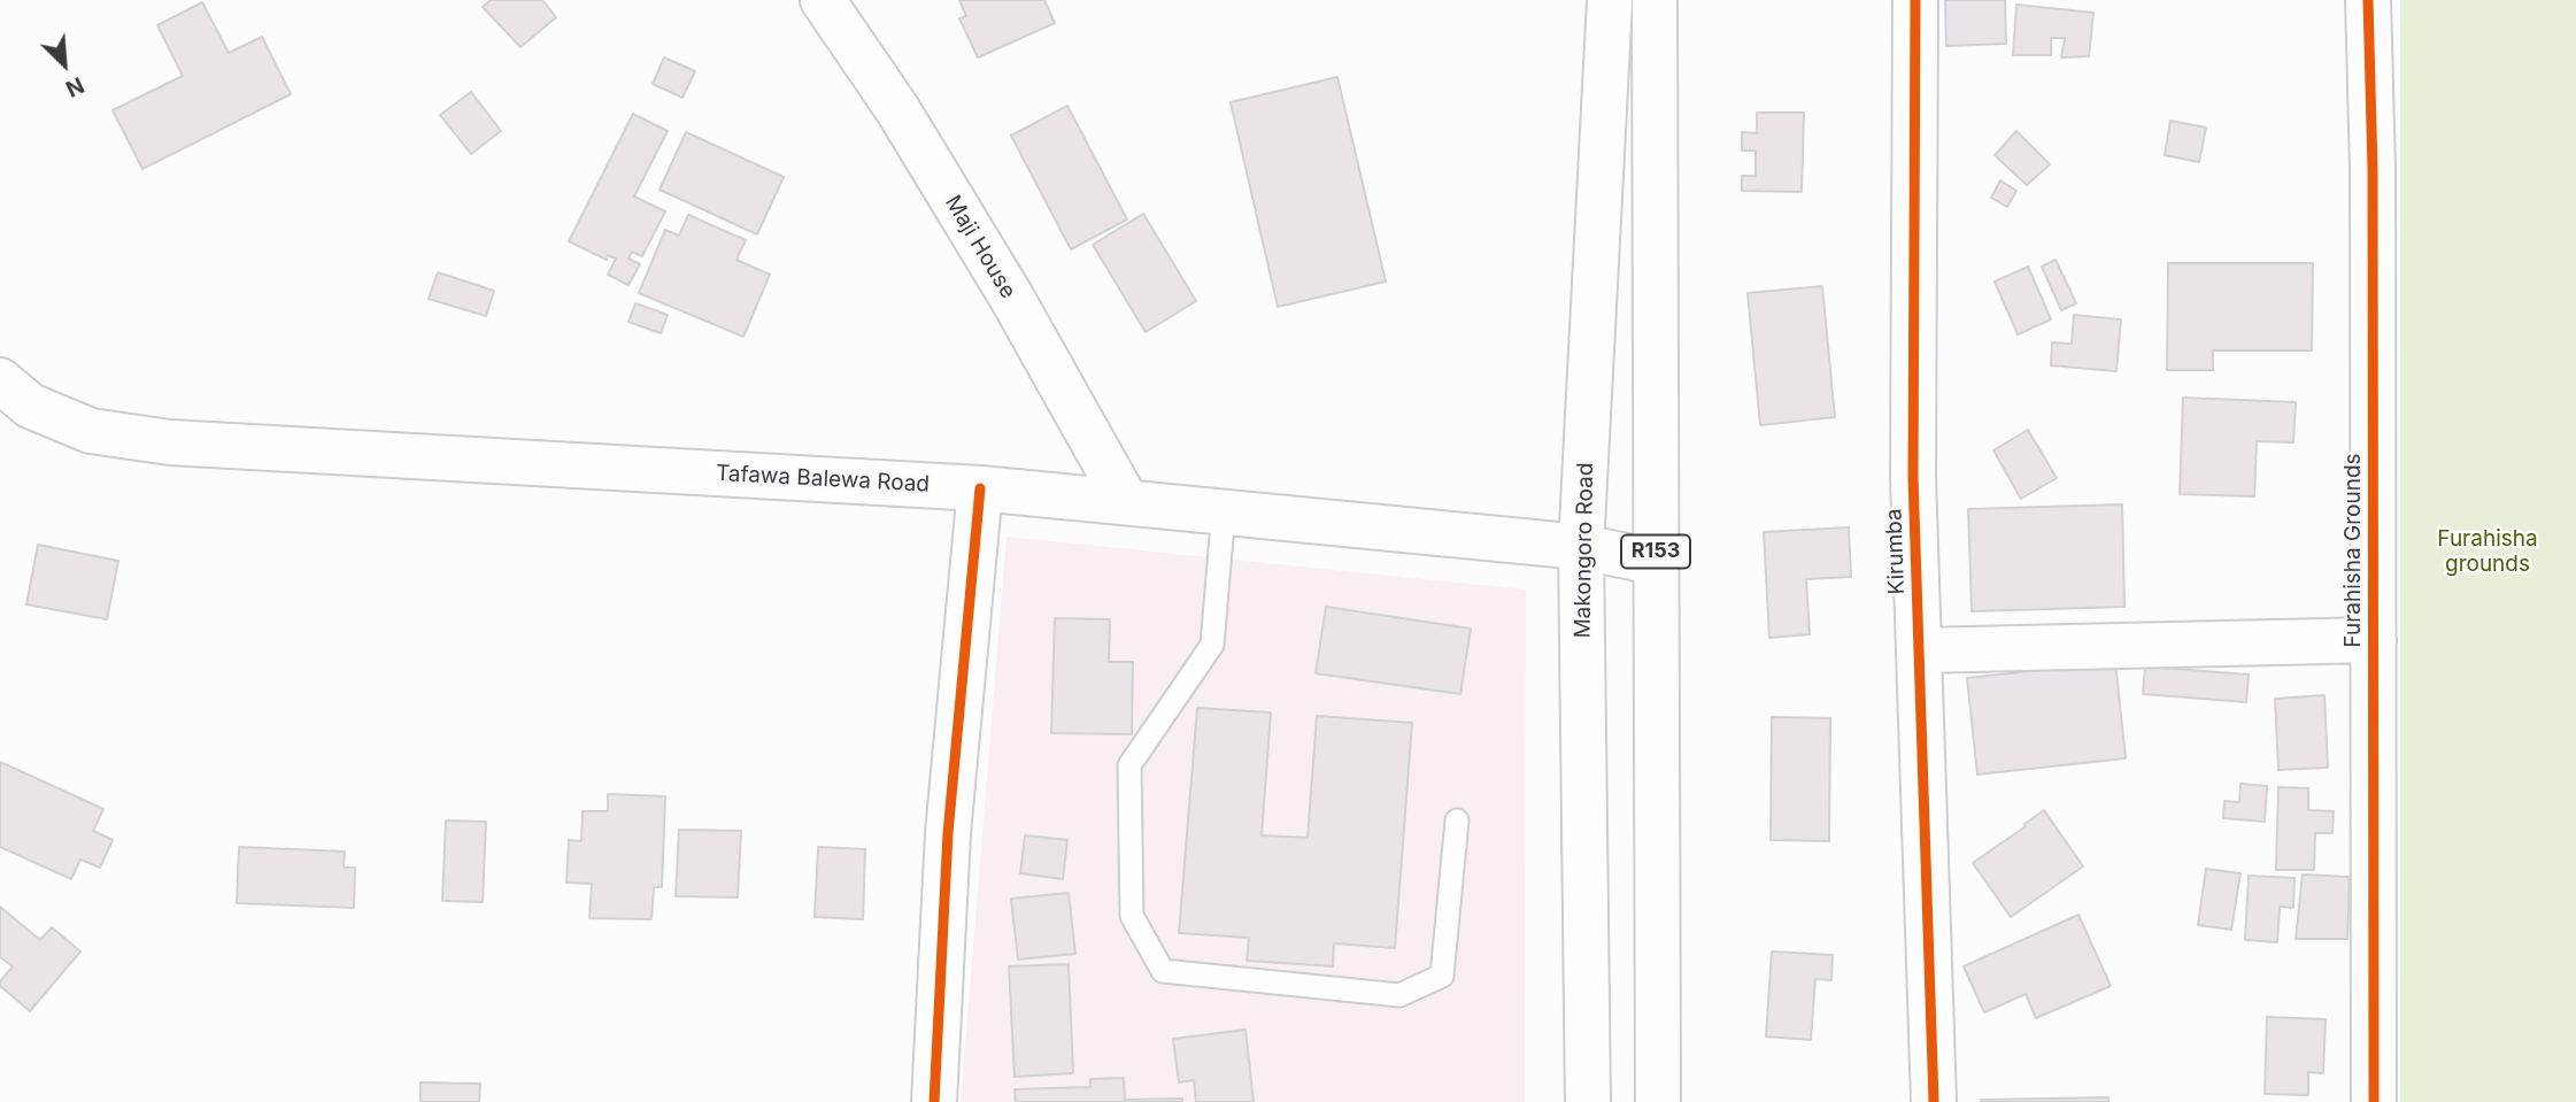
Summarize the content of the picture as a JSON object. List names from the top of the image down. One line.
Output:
{"streets":{"main road":["Maji House","Tafawa Balewa Road","Makongoro Road","Furahisha Grounds","R153","Kirumba"]},"crossings":[["Maji House","Tafawa Balewa Road"],["Tafawa Balewa Road","Makongoro Road"],["Tafawa Balewa Road","R153"]],"parks":["Furahisha grounds"],"north":"bottom right"}
